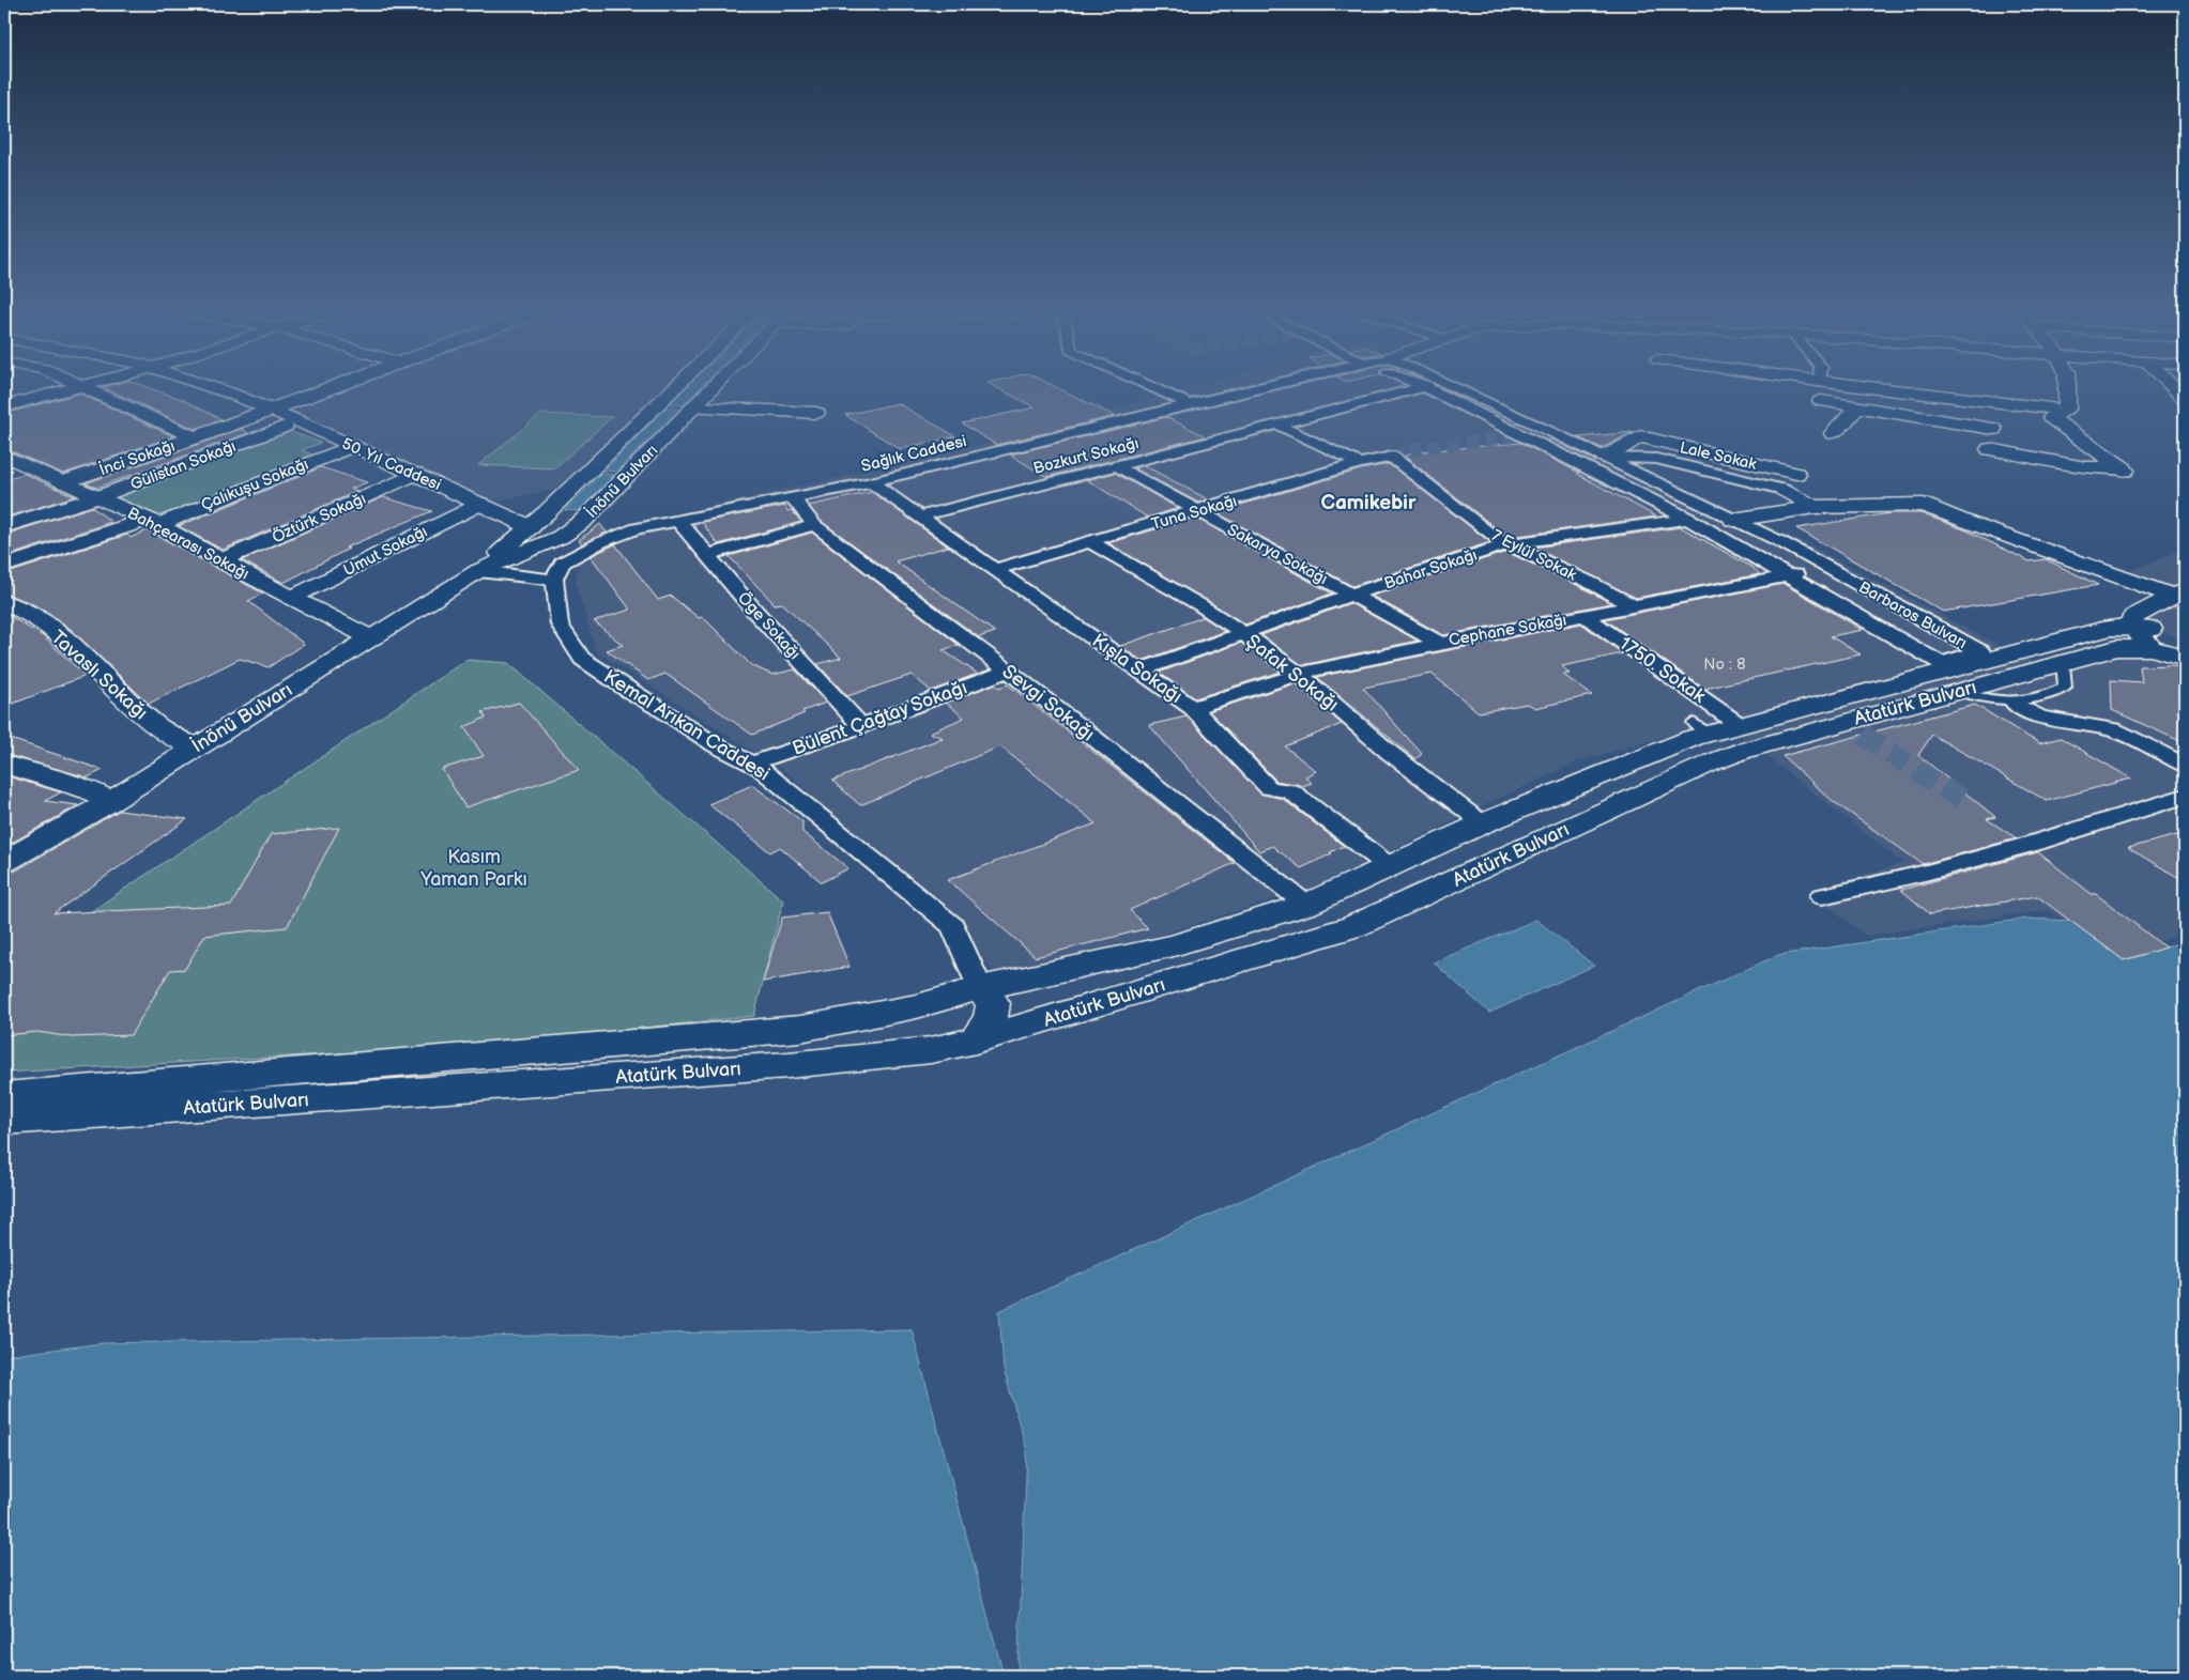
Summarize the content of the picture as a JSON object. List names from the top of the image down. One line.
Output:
{"streets":{"street":["Sağlık Caddesi","Bozkurt Sokağı","Lale Sokak","İnci Sokağı","50. Yıl Caddesi","Gülistan Sokağı","İnönü Bulvarı","Çalıkuşu Sokağı","Tuna Sokağı","Öztürk Sokağı","Bahçearası Sokağı","Umut Sokağı","Sakarya Sokağı","7 Eylül Sokak","Bahar Sokağı","Barbaros Bulvarı","Öge Sokağı","Cephane Sokağı","Kışla Sokağı","1750. Sokak","Şafak Sokağı","Tavaslı Sokağı","Sevgi Sokağı","Atatürk Bulvarı","Bülent Çağtay Sokağı","Kemal Arıkan Caddesi"]},"crossings":[["Sağlık Caddesi","Öge Sokağı"],["Sağlık Caddesi","Kışla Sokağı"],["Sağlık Caddesi","Sevgi Sokağı"],["Sağlık Caddesi","Kemal Arıkan Caddesi"],["Bozkurt Sokağı","Sakarya Sokağı"],["Bozkurt Sokağı","Kışla Sokağı"],["Lale Sokak","Barbaros Bulvarı"],["İnci Sokağı","50. Yıl Caddesi"],["İnci Sokağı","Bahçearası Sokağı"],["50. Yıl Caddesi","Gülistan Sokağı"],["50. Yıl Caddesi","İnönü Bulvarı"],["50. Yıl Caddesi","Çalıkuşu Sokağı"],["50. Yıl Caddesi","Öztürk Sokağı"],["50. Yıl Caddesi","Umut Sokağı"],["Gülistan Sokağı","Bahçearası Sokağı"],["İnönü Bulvarı","Bahçearası Sokağı"],["İnönü Bulvarı","Tavaslı Sokağı"],["Çalıkuşu Sokağı","Bahçearası Sokağı"],["Tuna Sokağı","Sakarya Sokağı"],["Tuna Sokağı","7 Eylül Sokak"],["Tuna Sokağı","Kışla Sokağı"],["Tuna Sokağı","Şafak Sokağı"],["Öztürk Sokağı","Bahçearası Sokağı"],["Bahçearası Sokağı","Umut Sokağı"],["Sakarya Sokağı","Bahar Sokağı"],["Sakarya Sokağı","Cephane Sokağı"],["7 Eylül Sokak","Bahar Sokağı"],["7 Eylül Sokak","Cephane Sokağı"],["Bahar Sokağı","Barbaros Bulvarı"],["Bahar Sokağı","Kışla Sokağı"],["Bahar Sokağı","Şafak Sokağı"],["Barbaros Bulvarı","Cephane Sokağı"],["Öge Sokağı","Bülent Çağtay Sokağı"],["Cephane Sokağı","Kışla Sokağı"],["Cephane Sokağı","1750. Sokak"],["Cephane Sokağı","Şafak Sokağı"],["Kışla Sokağı","Atatürk Bulvarı"],["1750. Sokak","Atatürk Bulvarı"],["Şafak Sokağı","Atatürk Bulvarı"],["Sevgi Sokağı","Atatürk Bulvarı"],["Sevgi Sokağı","Bülent Çağtay Sokağı"],["Atatürk Bulvarı","Kemal Arıkan Caddesi"],["Bülent Çağtay Sokağı","Kemal Arıkan Caddesi"]],"districts":["Camikebir"],"parks":["Kasım Yaman Parkı"],"house_numbers":["No : 8"]}
